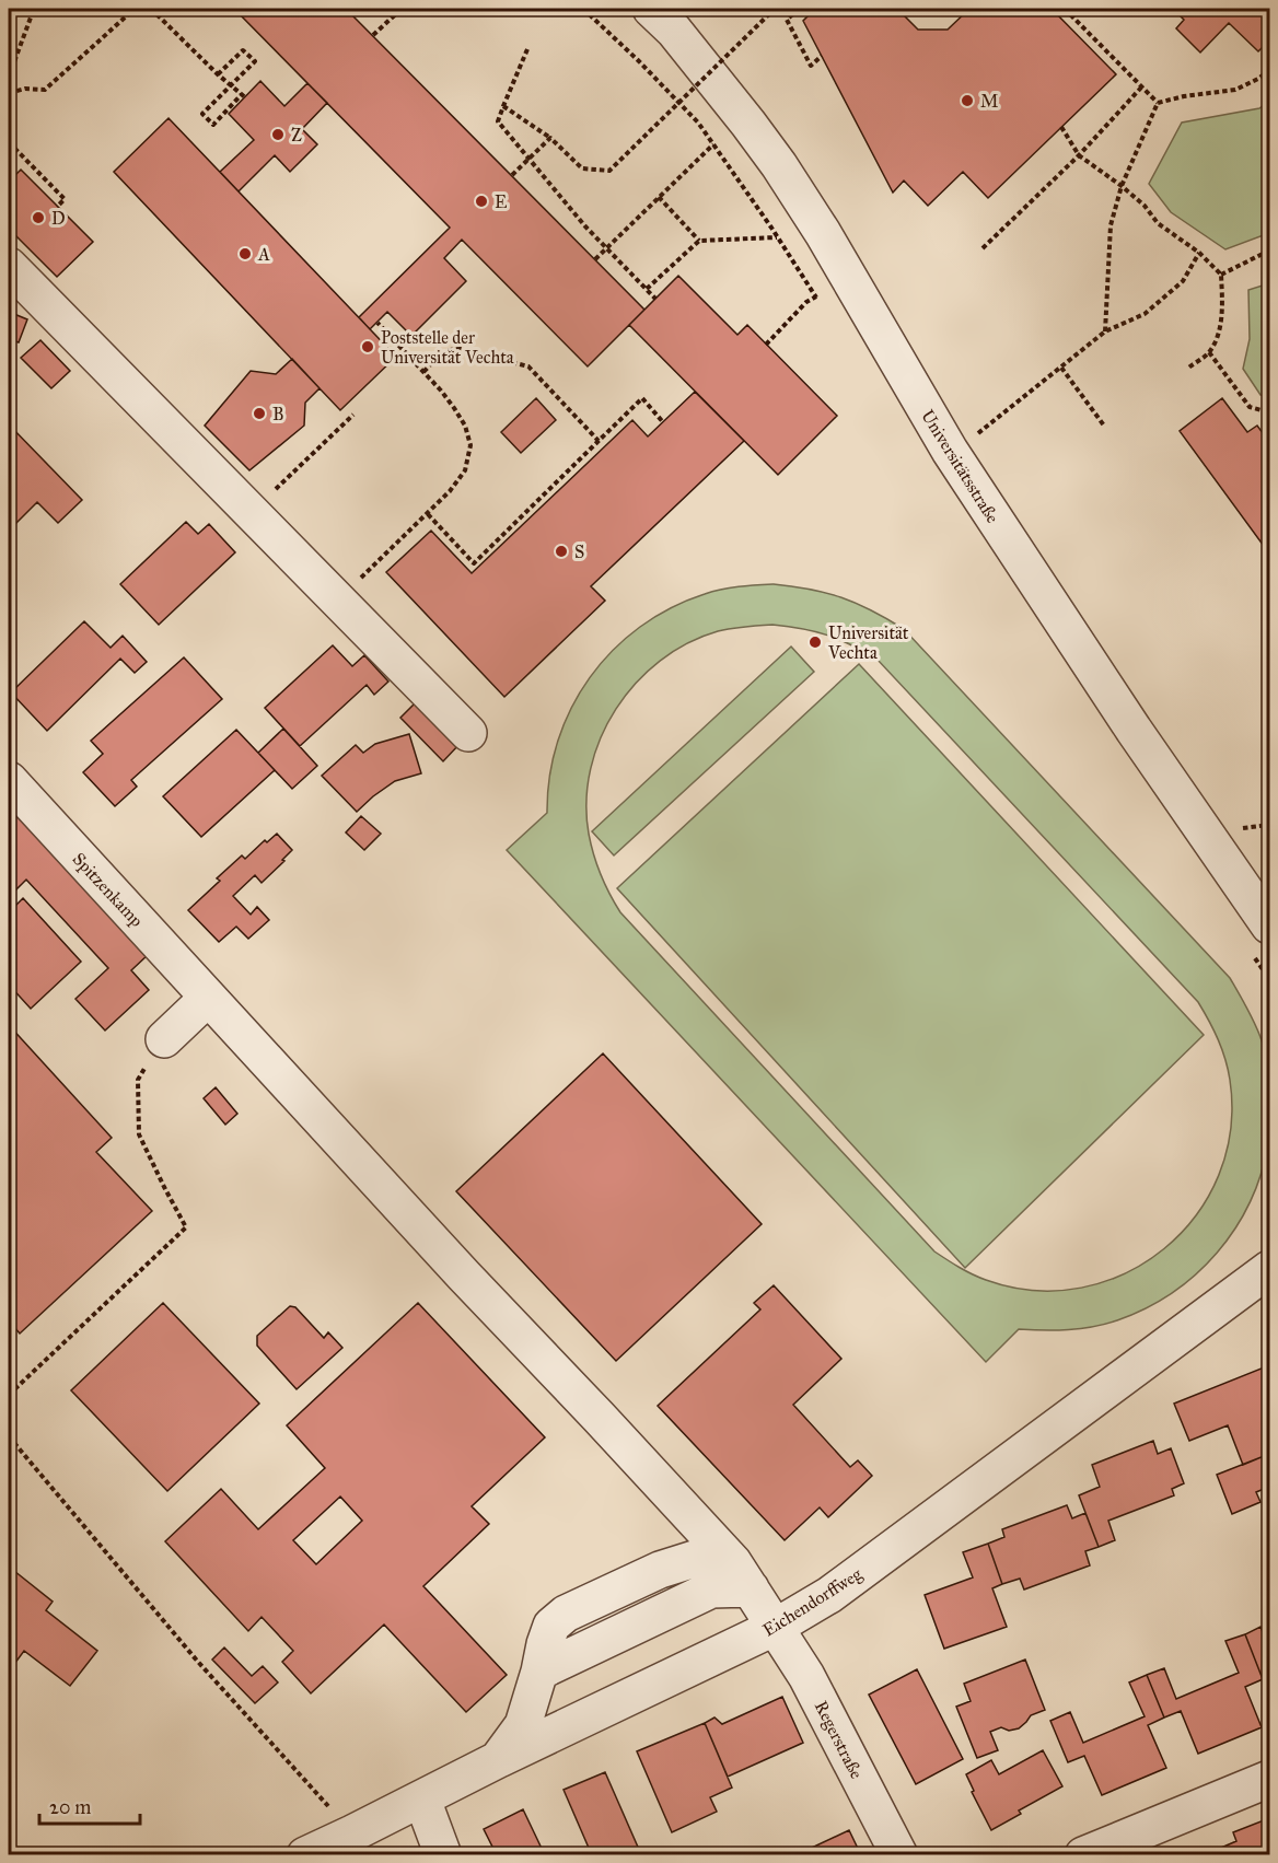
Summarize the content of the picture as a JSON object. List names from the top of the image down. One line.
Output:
{"streets":{"street":["Universitätsstraße","Spitzenkamp","Eichendorffweg","Regerstraße"]},"crossings":[["Spitzenkamp","Regerstraße"],["Eichendorffweg","Regerstraße"]],"places":["M","Z","E","D","A","Poststelle der Universität Vechta","B","S","Universität Vechta"],"scale_bar":"20 m"}
